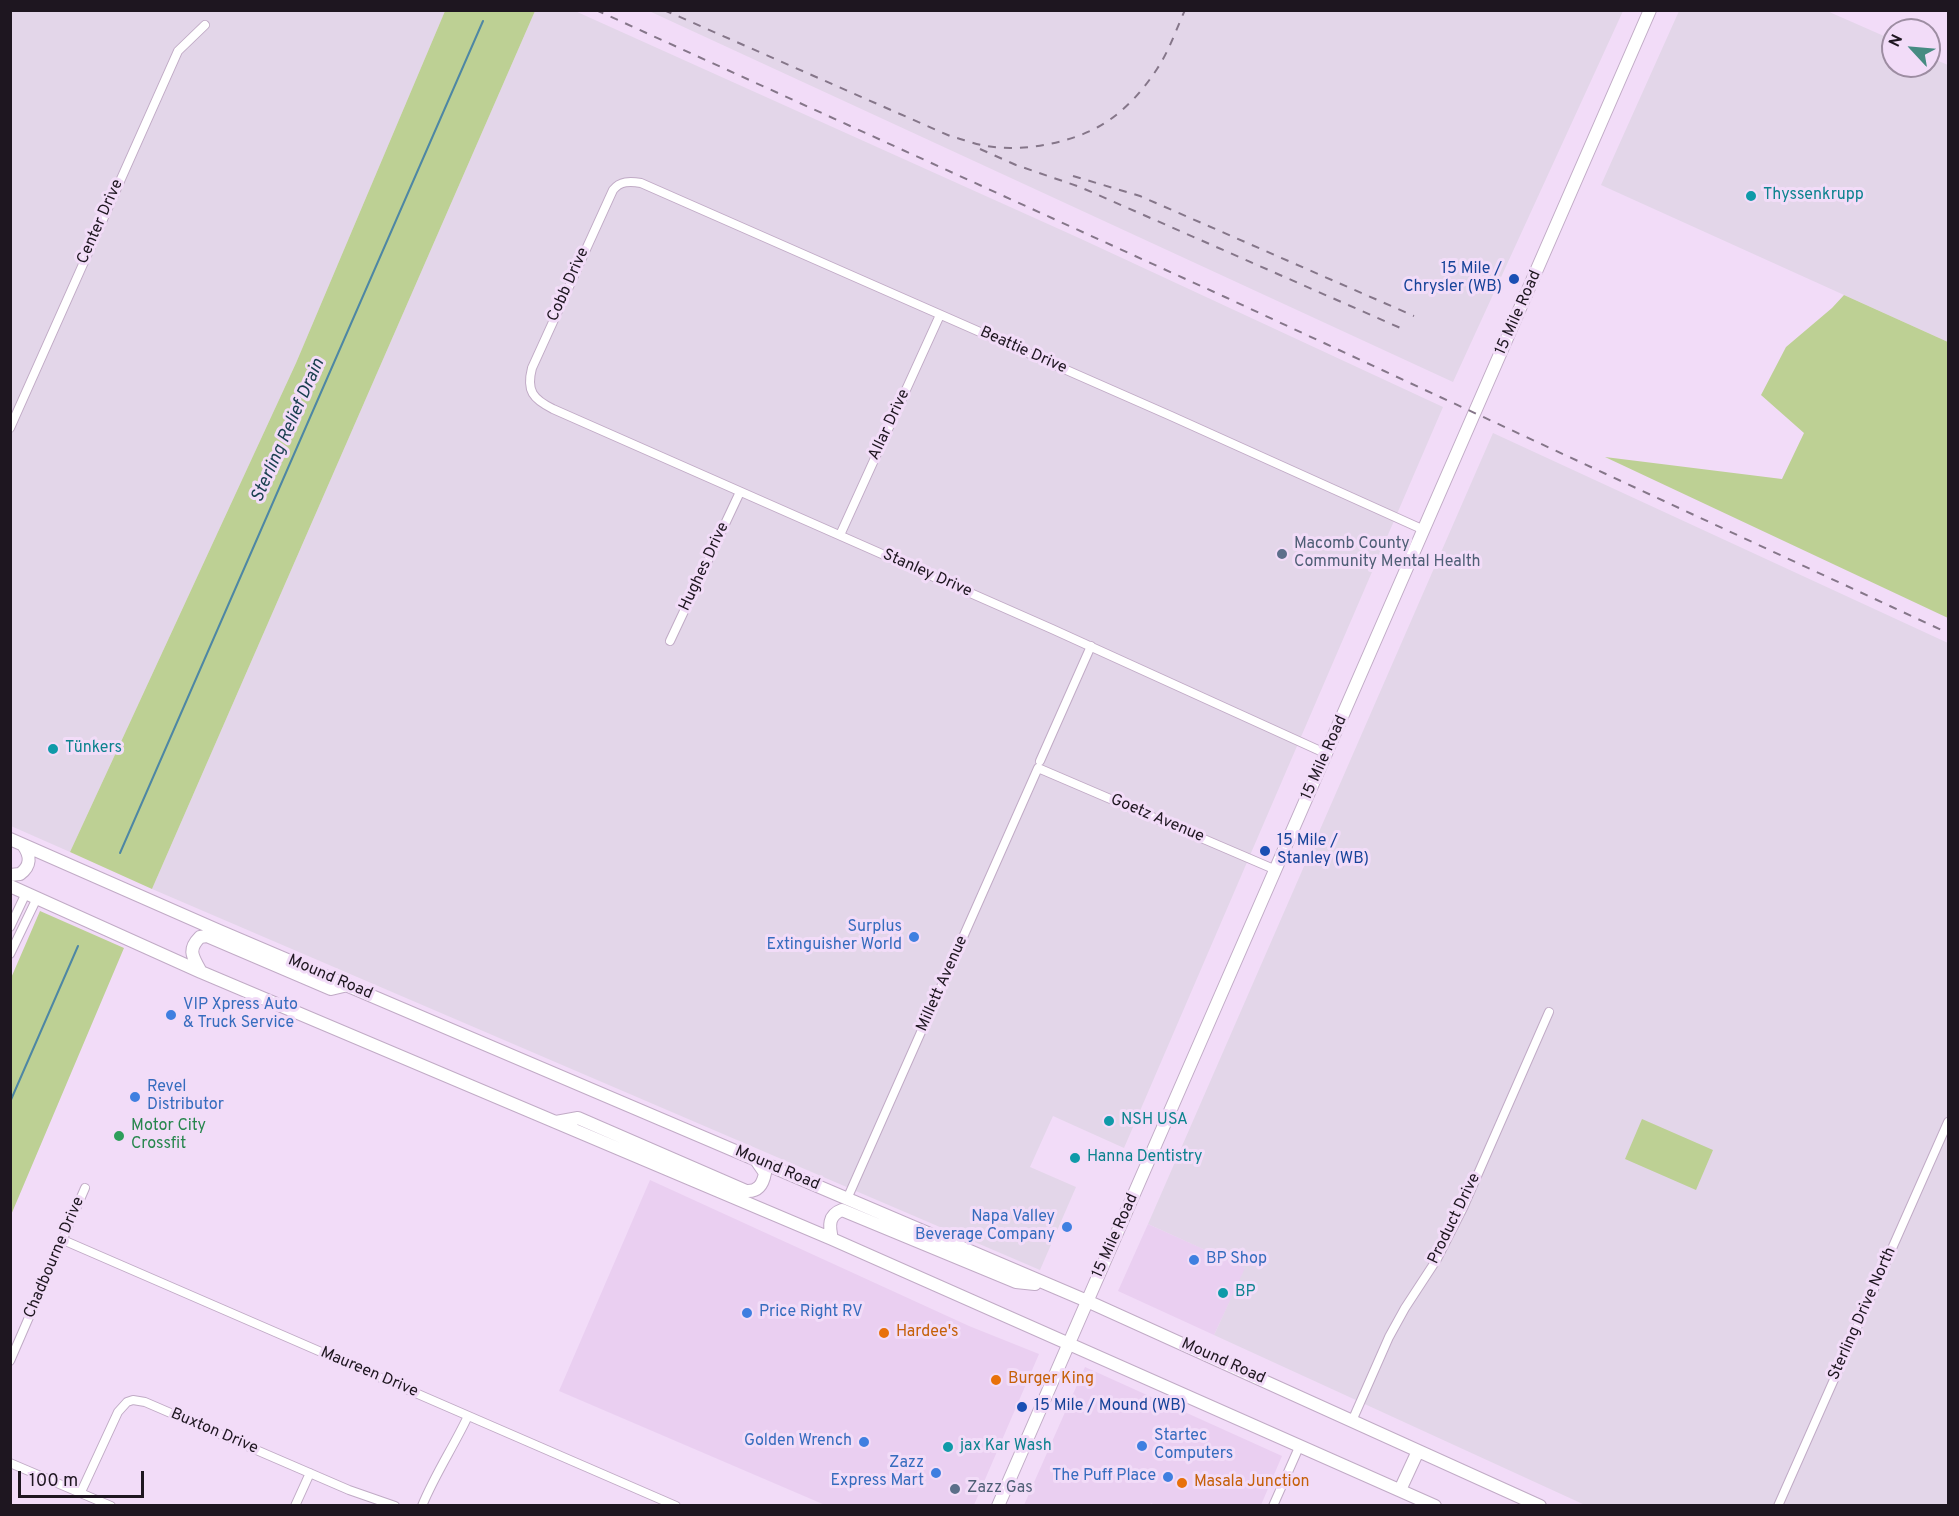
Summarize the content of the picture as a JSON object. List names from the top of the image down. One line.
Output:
{"streets":{"main road":["15 Mile Road","Mound Road"],"street":["Center Drive","Cobb Drive","Beattie Drive","Allar Drive","Hughes Drive","Stanley Drive","Goetz Avenue","Millett Avenue","Product Drive","Chadbourne Drive","Sterling Drive North","Maureen Drive","Buxton Drive"]},"crossings":[["Cobb Drive","Beattie Drive"],["Cobb Drive","Stanley Drive"],["15 Mile Road","Beattie Drive"],["15 Mile Road","Stanley Drive"],["15 Mile Road","Goetz Avenue"],["15 Mile Road","Mound Road"],["Beattie Drive","Allar Drive"],["Allar Drive","Stanley Drive"],["Hughes Drive","Stanley Drive"],["Stanley Drive","Millett Avenue"],["Goetz Avenue","Millett Avenue"],["Mound Road","Millett Avenue"],["Mound Road","Product Drive"],["Chadbourne Drive","Maureen Drive"]],"water":["Sterling Relief Drain"],"places":["Thyssenkrupp","15 Mile / Chrysler (WB)","Macomb County Community Mental Health","Tünkers","15 Mile / Stanley (WB)","Surplus Extinguisher World","VIP Xpress Auto & Truck Service","Revel Distributor","NSH USA","Motor City Crossfit","Hanna Dentistry","Napa Valley Beverage Company","BP Shop","BP","Price Right RV","Hardee's","Burger King","15 Mile / Mound (WB)","Golden Wrench","Startec Computers","jax Kar Wash","Zazz Express Mart","The Puff Place","Masala Junction","Zazz Gas"],"scale_bar":"100 m","north":"top left"}
